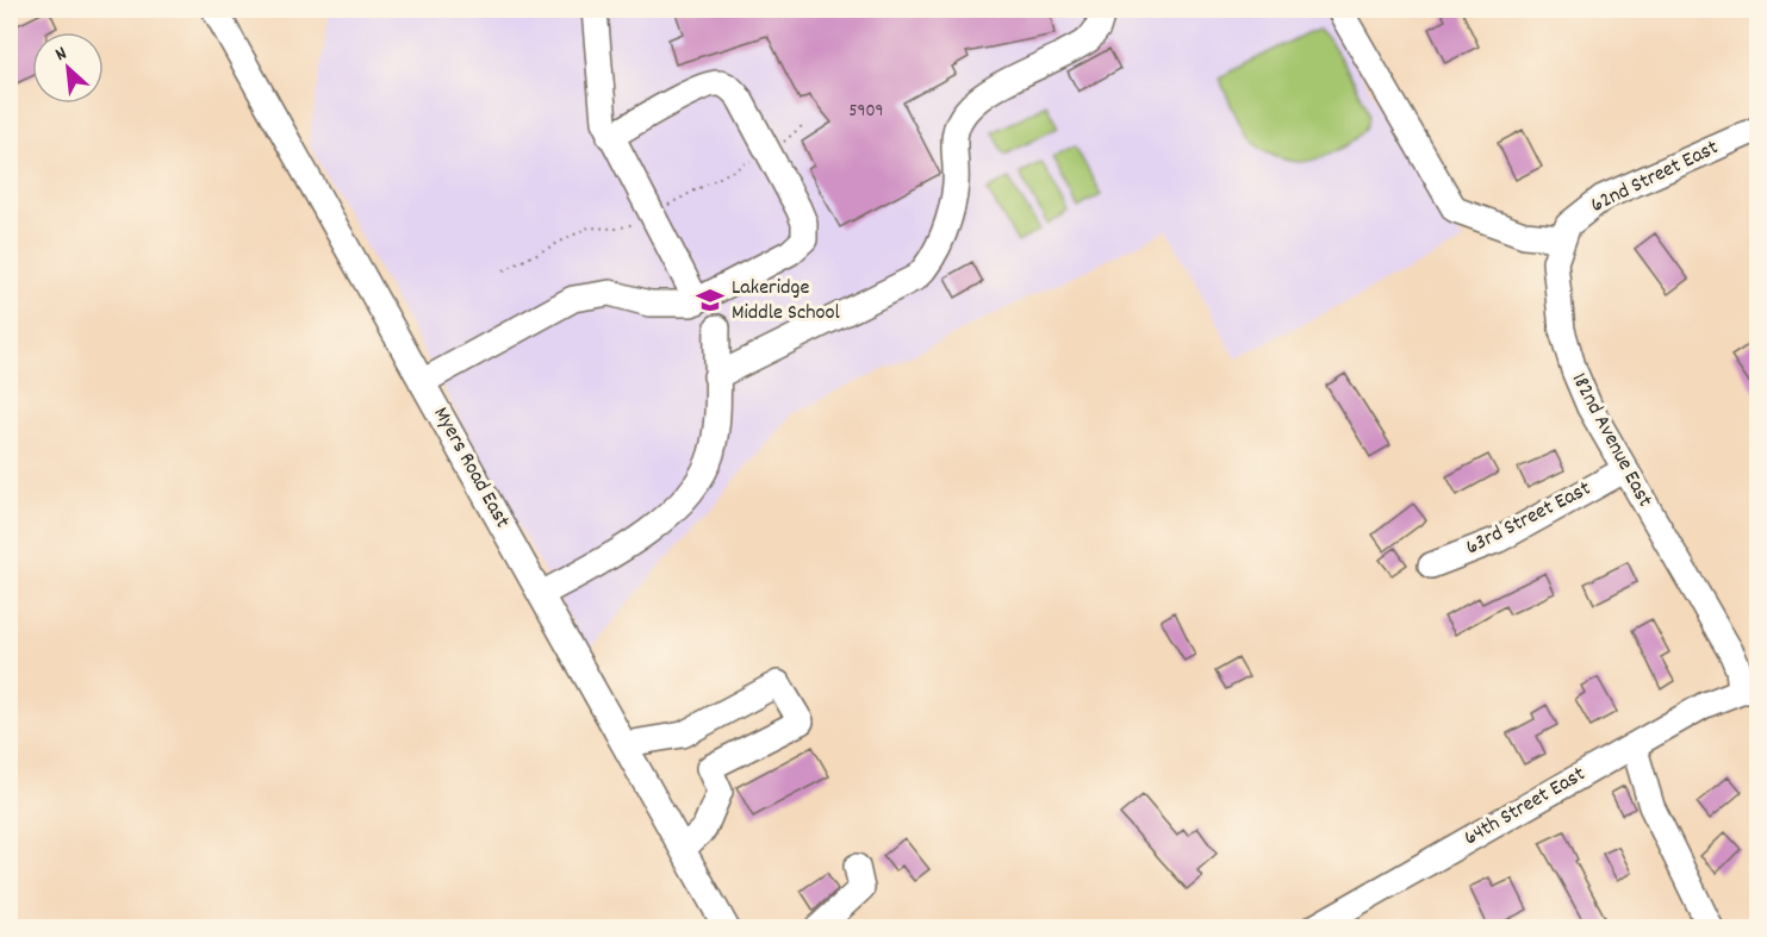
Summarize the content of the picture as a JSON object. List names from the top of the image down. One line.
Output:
{"streets":{"street":["62nd Street East","182nd Avenue East","Myers Road East","63rd Street East","64th Street East"]},"crossings":[["62nd Street East","182nd Avenue East"],["182nd Avenue East","63rd Street East"],["182nd Avenue East","64th Street East"]],"places":{"school or university":["Lakeridge Middle School"]},"house_numbers":["5909"],"north":"top left"}
